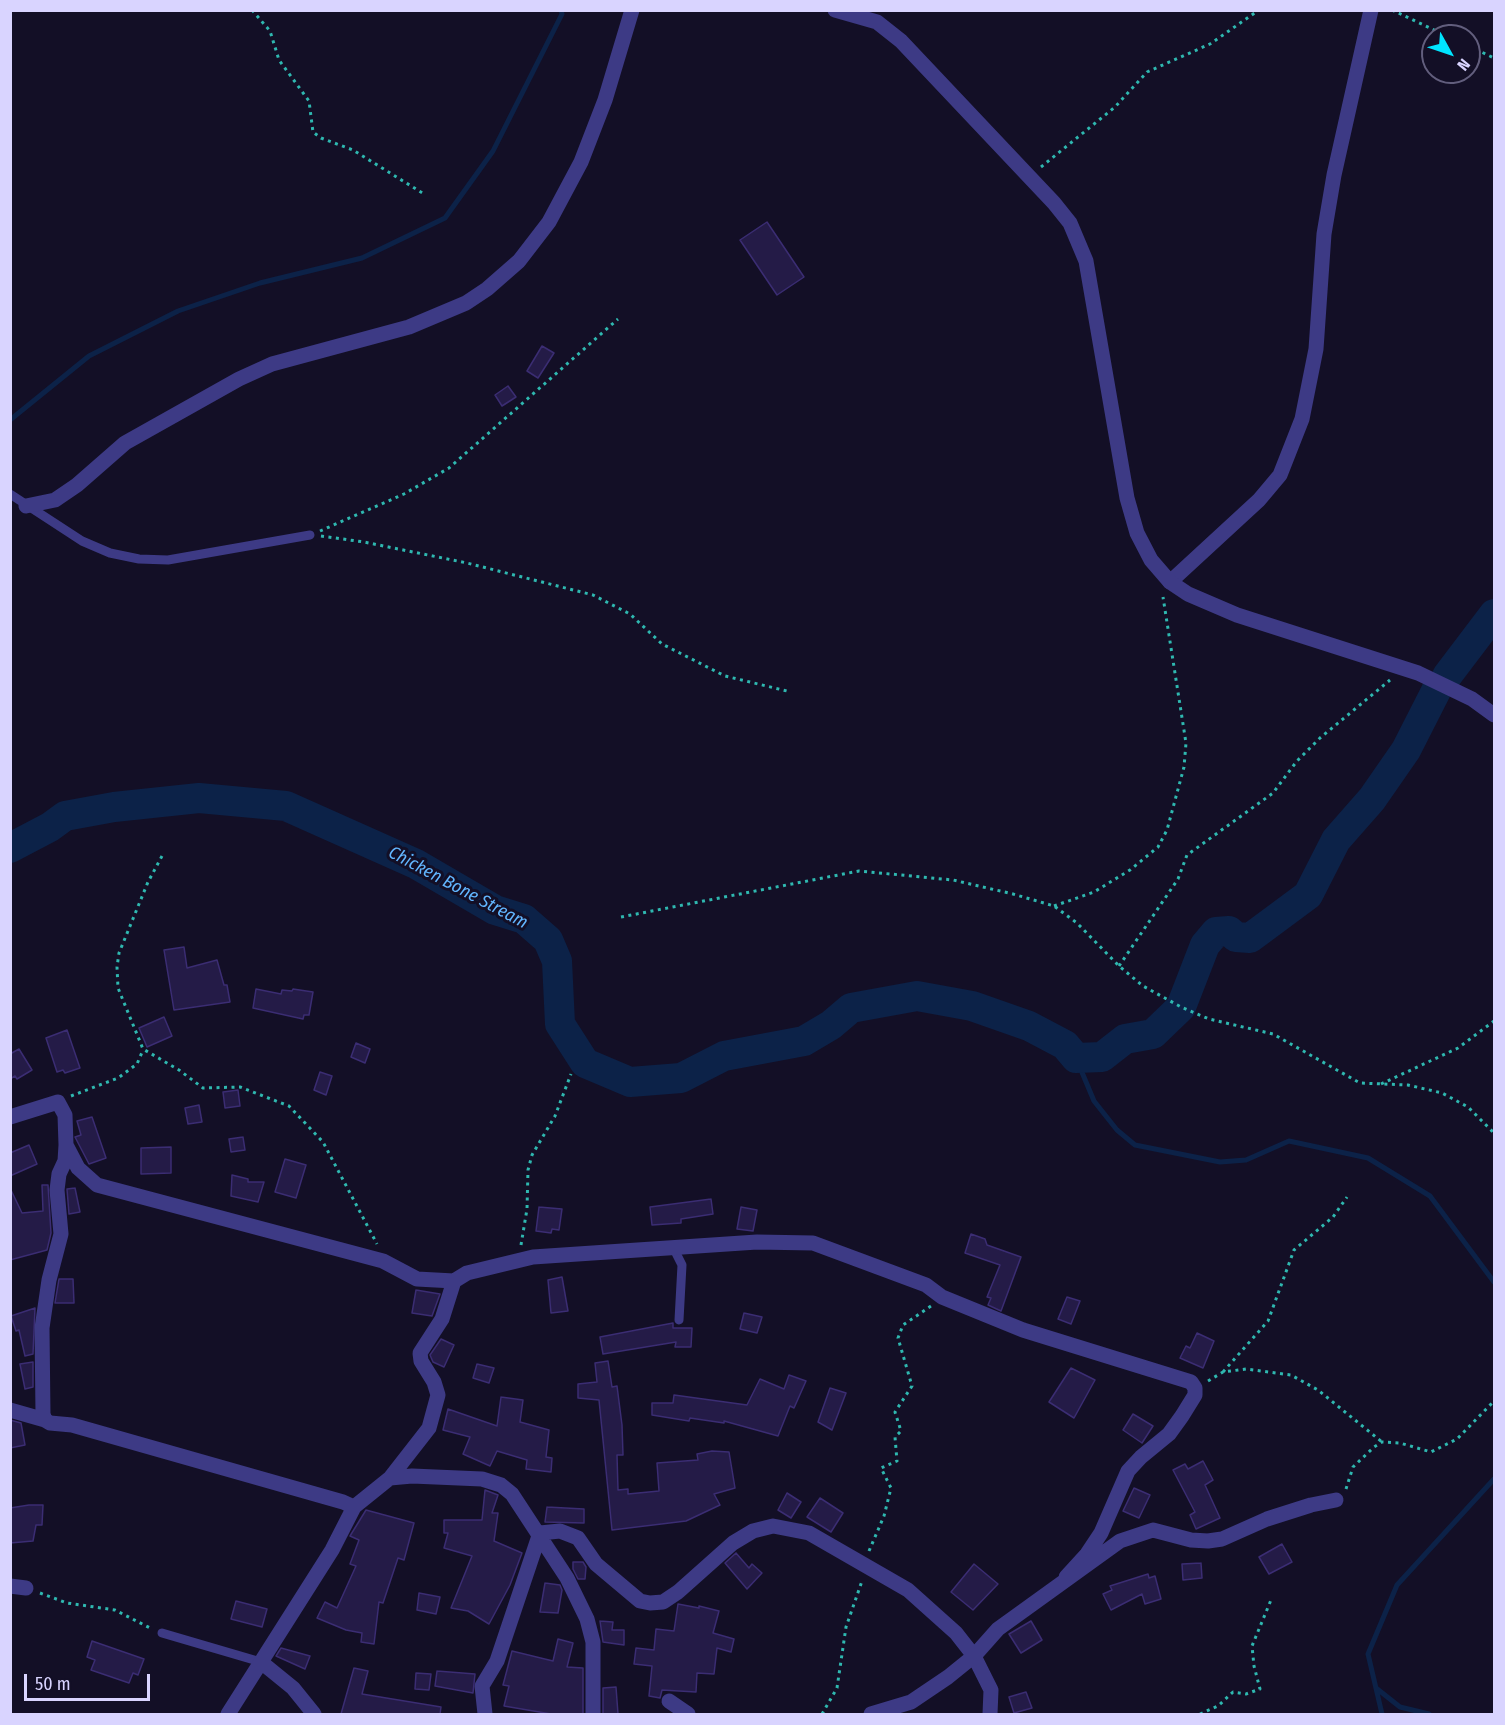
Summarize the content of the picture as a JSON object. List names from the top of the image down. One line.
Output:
{"water":["Chicken Bone Stream"],"scale_bar":"50 m","north":"bottom right"}
